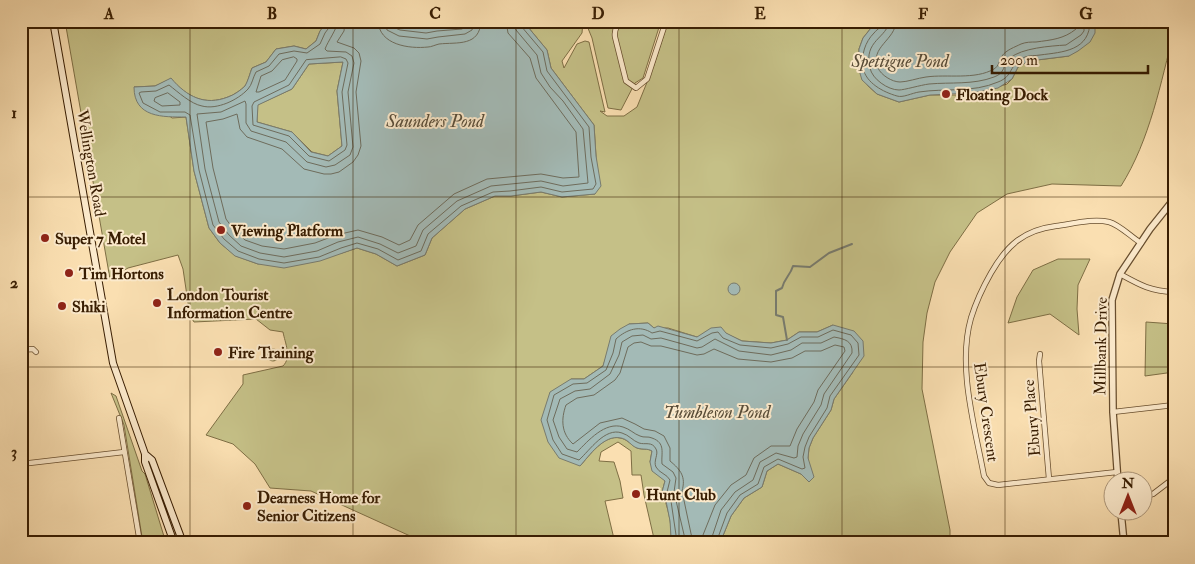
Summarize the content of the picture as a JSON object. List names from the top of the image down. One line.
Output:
{"streets":{"main road":["Wellington Road"],"street":["Millbank Drive","Ebury Crescent","Ebury Place"]},"crossings":[["Millbank Drive","Ebury Crescent"],["Ebury Crescent","Ebury Place"]],"water":["Spettigue Pond","Saunders Pond","Tumbleson Pond"],"places":["Floating Dock","Viewing Platform","Super 7 Motel","Tim Hortons","London Tourist Information Centre","Shiki","Fire Training","Hunt Club","Dearness Home for Senior Citizens"],"scale_bar":"200 m","north":"top","grid":{"columns":["A","B","C","D","E","F","G"],"rows":["1","2","3"]}}
